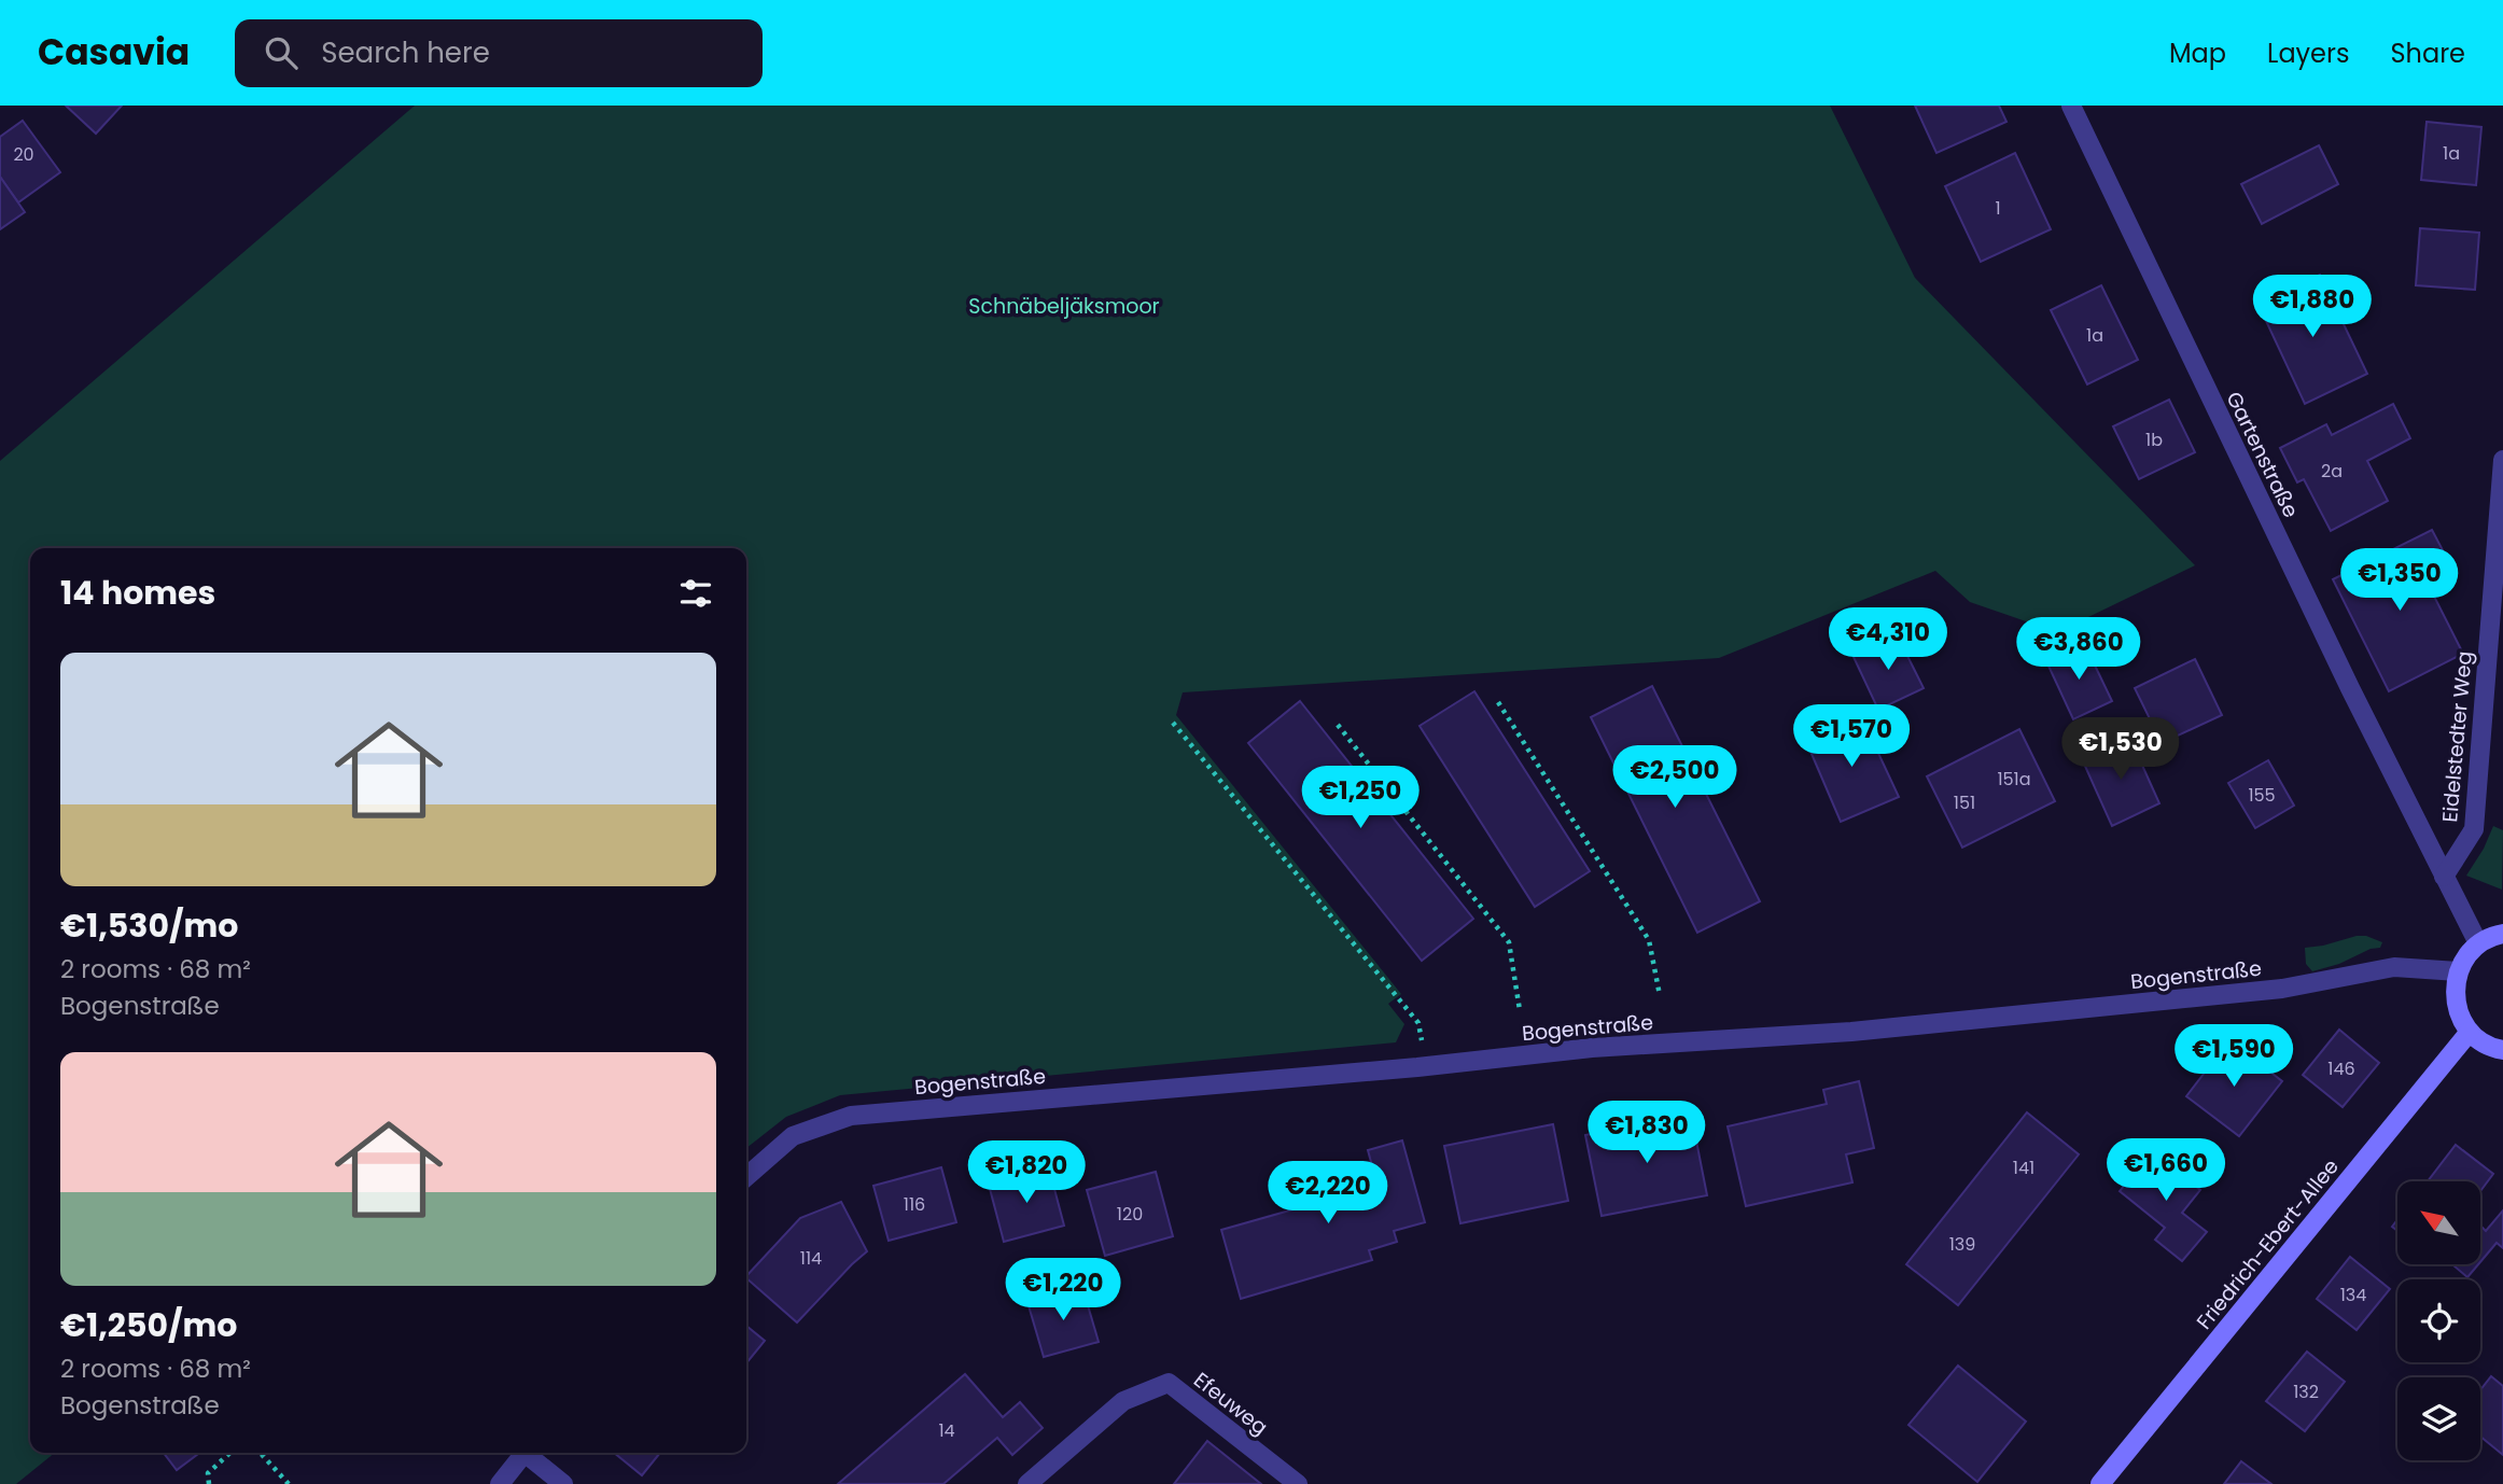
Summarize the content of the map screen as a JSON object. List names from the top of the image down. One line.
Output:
{"streets":{"street":["Gartenstraße","Eidelstedter Weg","Bogenstraße","Friedrich-Ebert-Allee","Efeuweg"]},"crossings":[["Gartenstraße","Eidelstedter Weg"]],"parks":["Schnäbeljäksmoor"],"house_numbers":["1a","20","1","1a","1b","2a","151a","155","151","146","141","116","120","139","114","134","132","14"],"north":"top left","page":{"header":"Casavia","search":"Search here","nav":["Map","Layers","Share"],"price":["€1,880","€1,350","€4,310","€3,860","€1,570","€1,530","€2,500","€1,250","€1,590","€1,830","€1,660","€1,820","€2,220","€1,220"],"heading":"14 homes","list":[{"name":"€1,530/mo","note":"2 rooms · 68 m² · Bogenstraße"},{"name":"€1,250/mo","note":"2 rooms · 68 m² · Bogenstraße"}]}}
